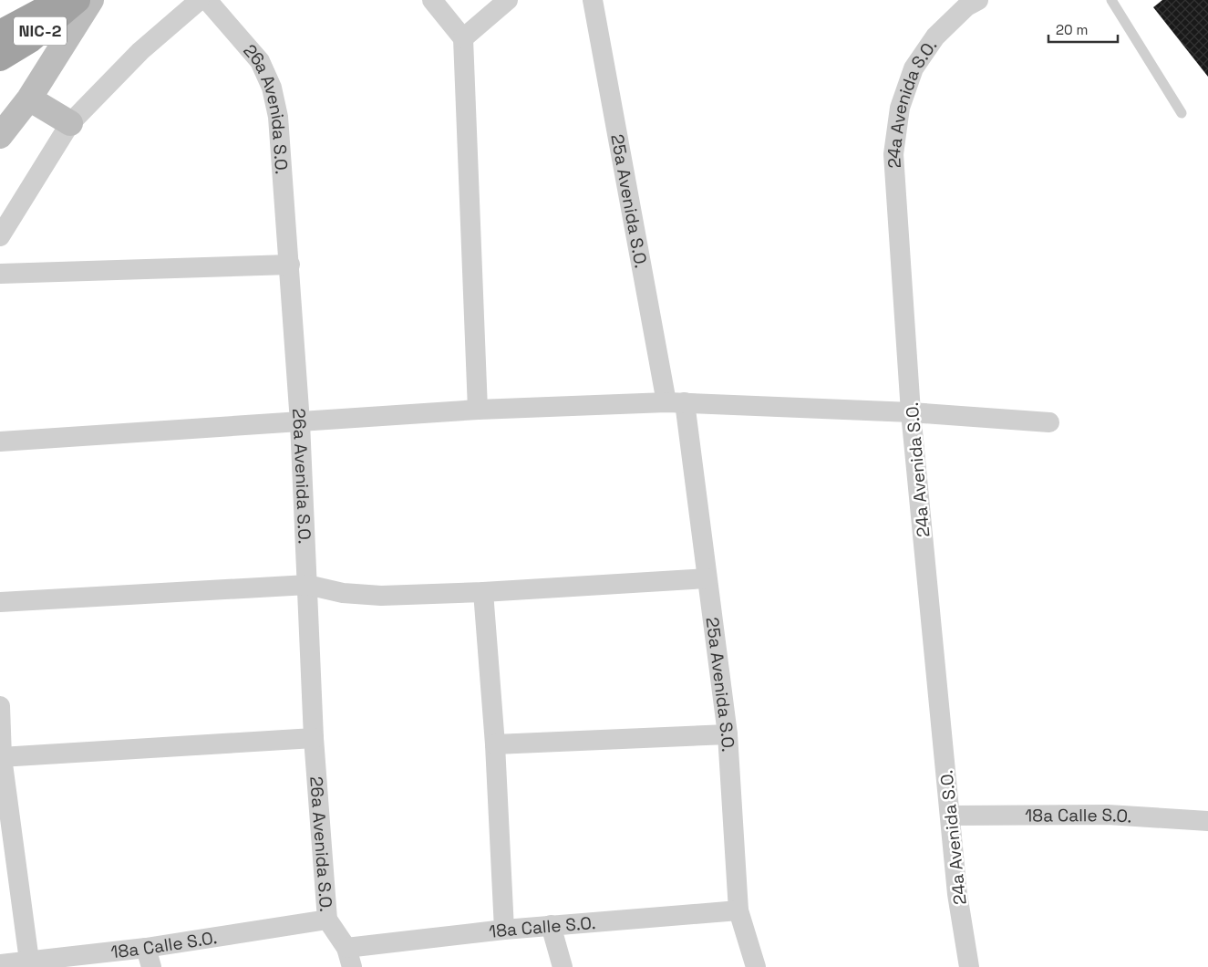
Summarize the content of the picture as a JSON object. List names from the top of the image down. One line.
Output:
{"streets":{"highway":["NIC-2"],"street":["24a Avenida S.O.","26a Avenida S.O.","25a Avenida S.O.","18a Calle S.O."]},"crossings":[["24a Avenida S.O.","18a Calle S.O."],["26a Avenida S.O.","18a Calle S.O."],["25a Avenida S.O.","18a Calle S.O."]],"scale_bar":"20 m"}
